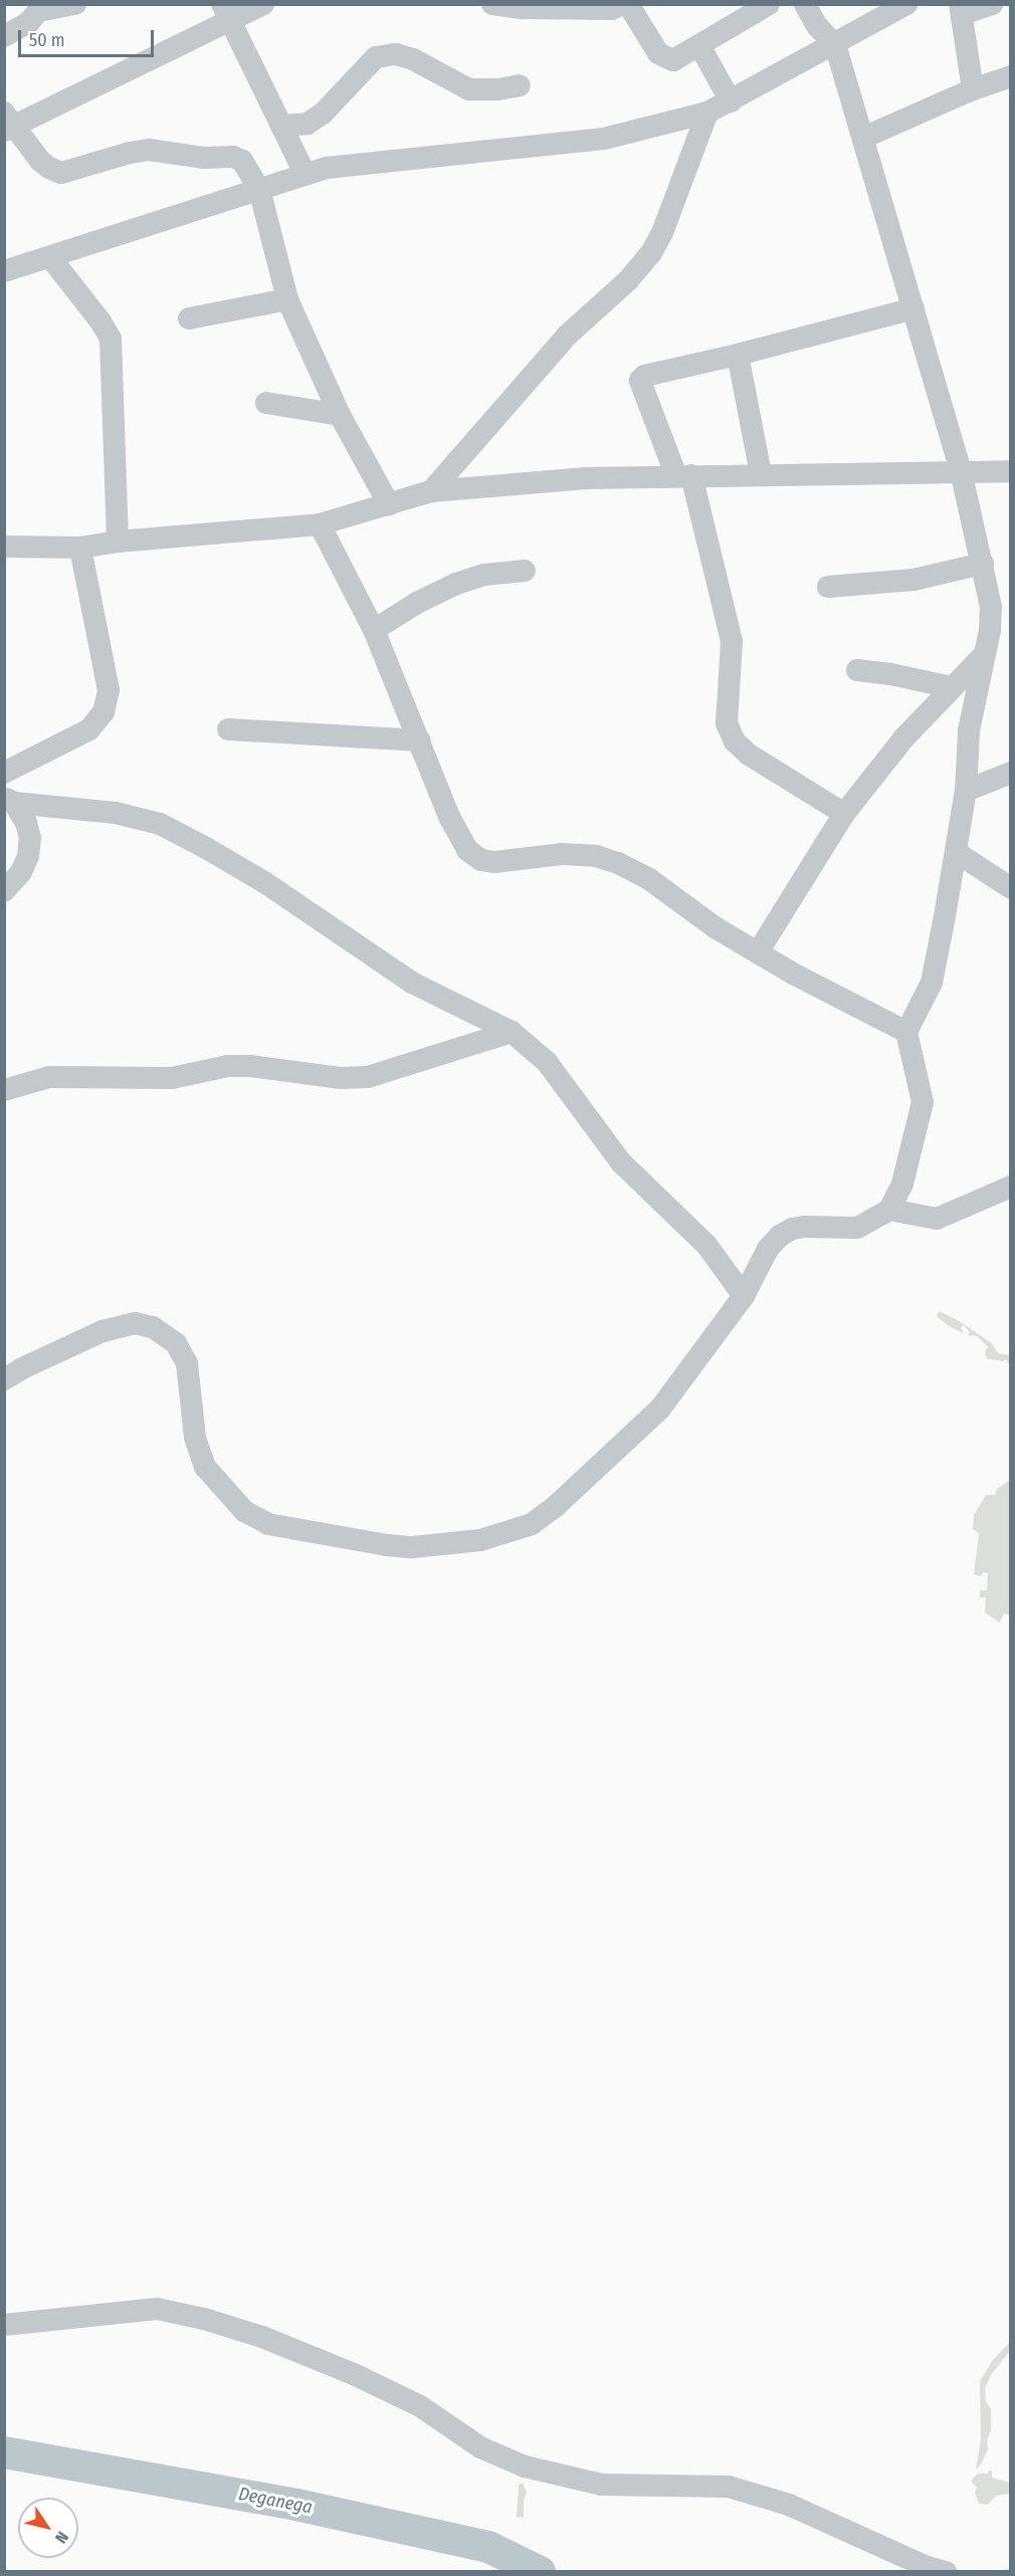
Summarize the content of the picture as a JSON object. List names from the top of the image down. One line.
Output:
{"water":["Deganega"],"scale_bar":"50 m","north":"bottom right"}
